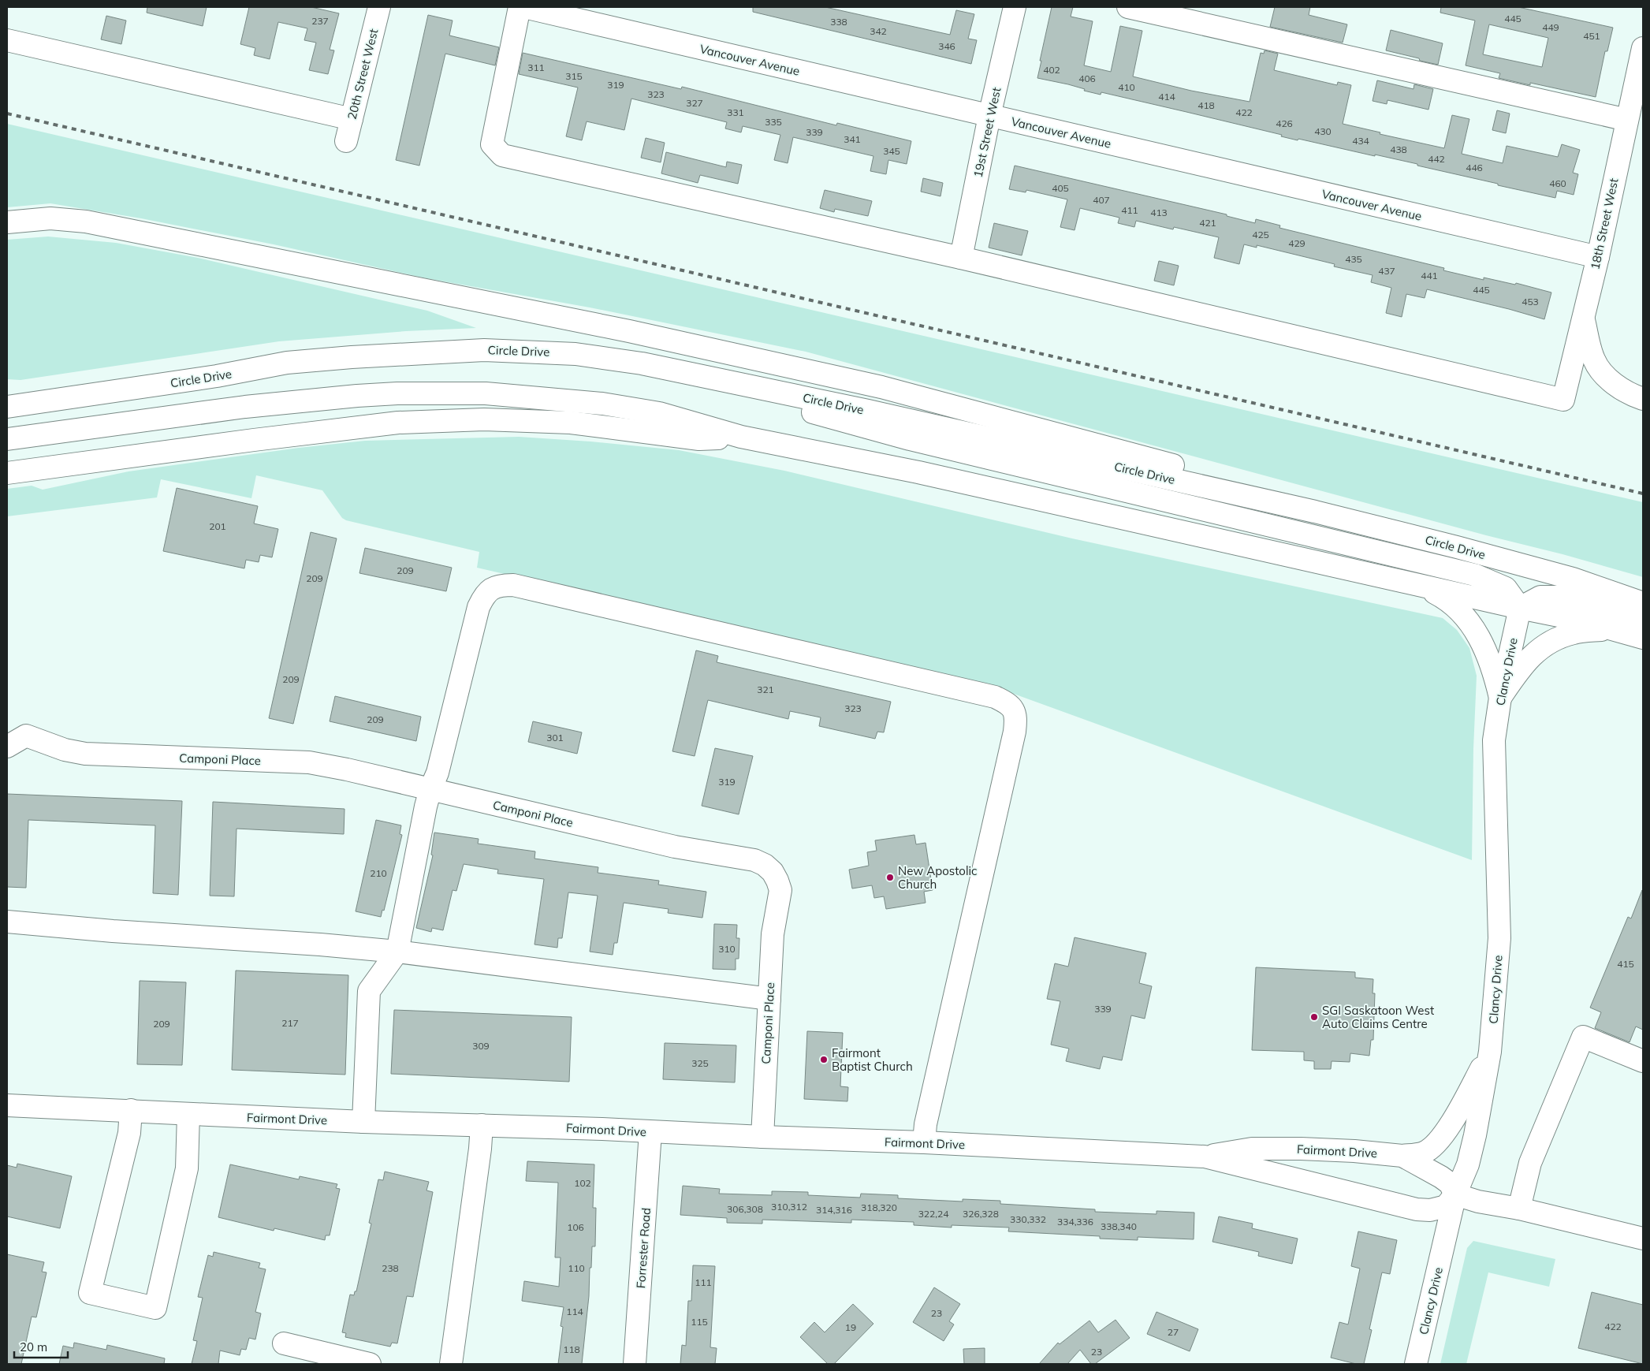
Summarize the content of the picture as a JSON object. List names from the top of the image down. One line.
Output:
{"streets":{"main road":["Vancouver Avenue","20th Street West","19st Street West","18th Street West","Circle Drive","Clancy Drive","Camponi Place","Fairmont Drive","Forrester Road"]},"crossings":[["Vancouver Avenue","19st Street West"],["Vancouver Avenue","18th Street West"],["19st Street West","18th Street West"],["Clancy Drive","Fairmont Drive"],["Camponi Place","Fairmont Drive"],["Fairmont Drive","Forrester Road"]],"places":["New Apostolic Church","SGI Saskatoon West Auto Claims Centre","Fairmont Baptist Church"],"house_numbers":["445","237","338","449","342","451","346","311","402","315","406","319","410","323","414","327","418","331","422","335","426","430","339","341","434","438","345","442","446","460","405","407","411","413","421","425","429","435","437","441","445","453","201","209","209","209","321","323","209","301","319","210","310","415","339","217","209","309","325","102","310,312","318,320","306,308","314,316","322,24","326,328","330,332","334,336","338,340","106","238","110","111","114","23","115","422","19","27","118","23"],"scale_bar":"20 m"}
